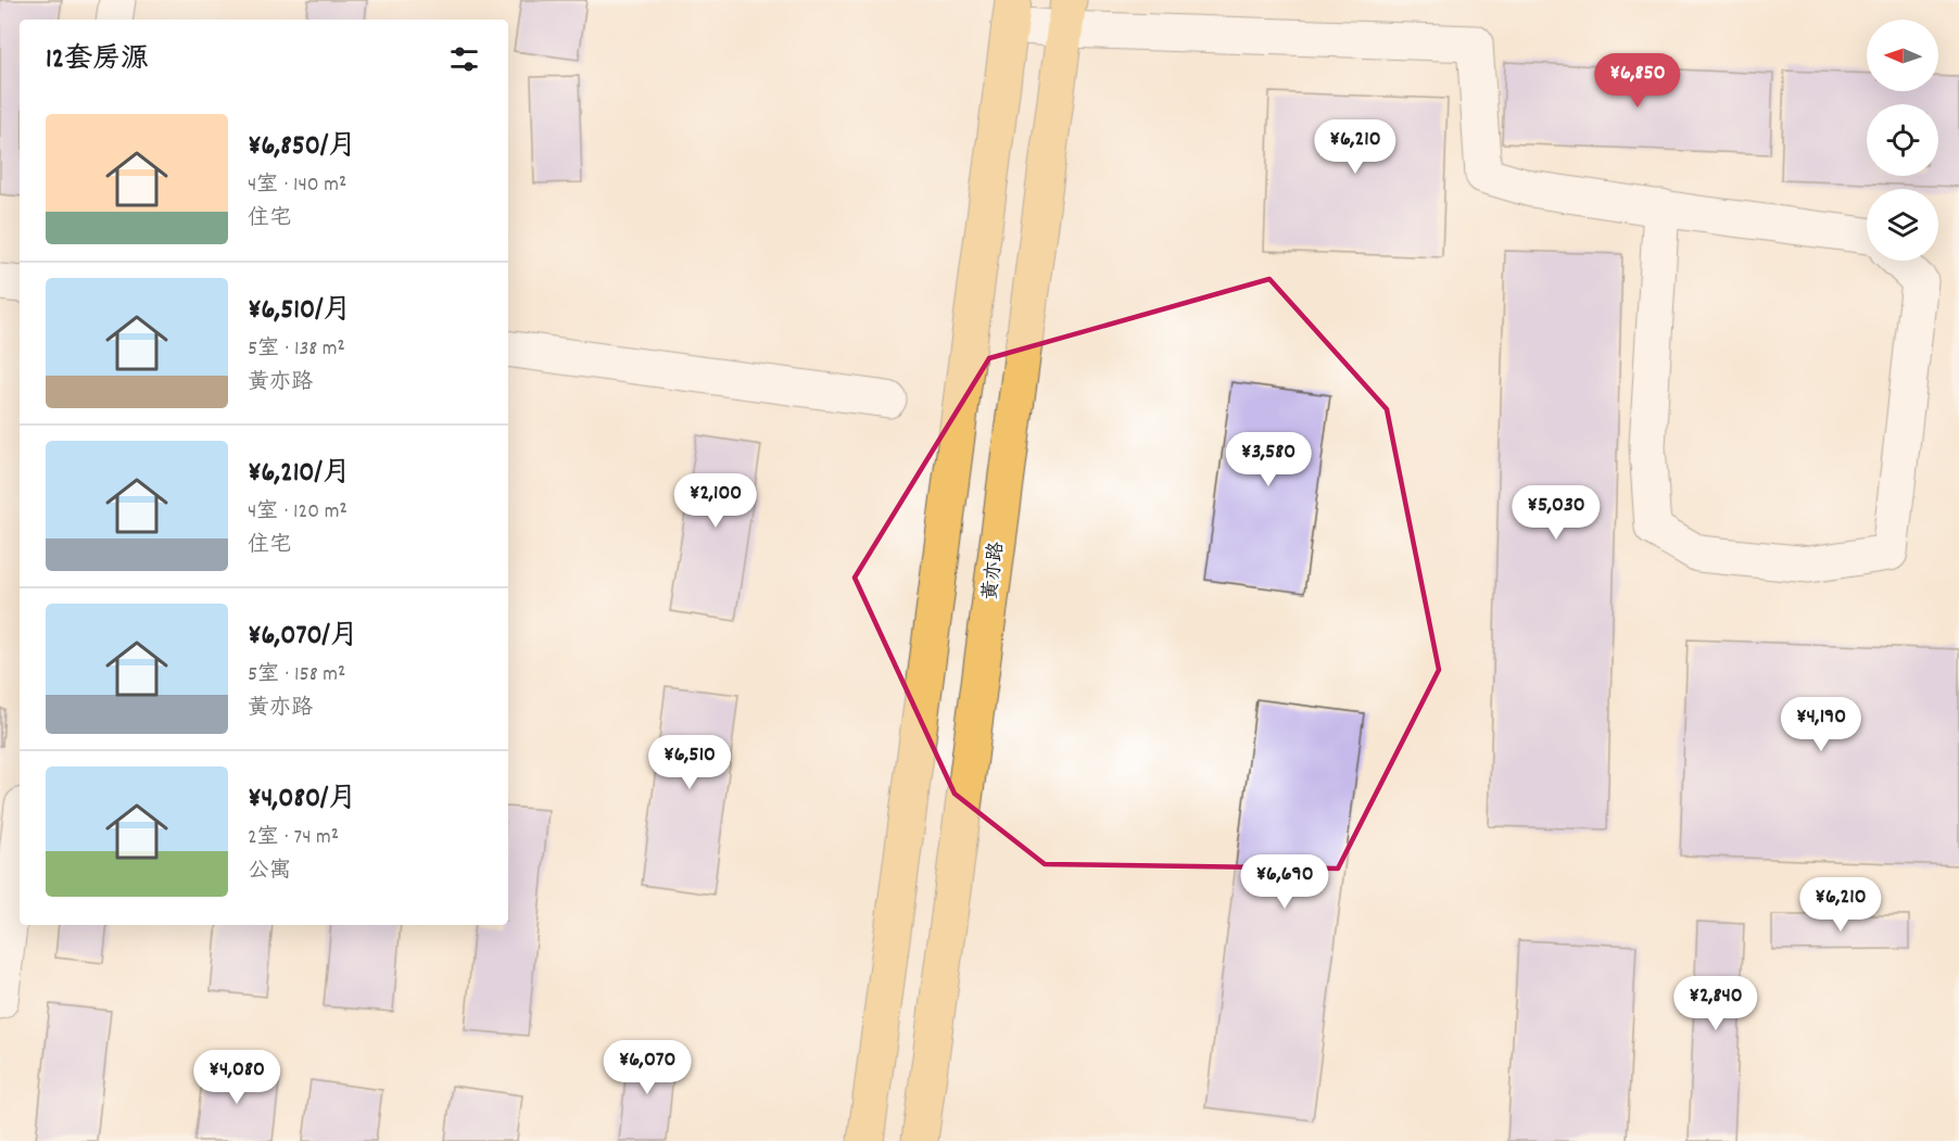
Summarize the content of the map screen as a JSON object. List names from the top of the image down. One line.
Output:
{"streets":{"main road":["黄亦路"]},"north":"left","page":{"heading":"12套房源","price":["¥6,850","¥6,210","¥3,580","¥2,100","¥5,030","¥4,190","¥6,510","¥6,690","¥6,210","¥2,840","¥6,070","¥4,080"],"list":[{"name":"¥6,850/月","note":"4室 · 140 m² · 住宅"},{"name":"¥6,510/月","note":"5室 · 138 m² · 黄亦路"},{"name":"¥6,210/月","note":"4室 · 120 m² · 住宅"},{"name":"¥6,070/月","note":"5室 · 158 m² · 黄亦路"},{"name":"¥4,080/月","note":"2室 · 74 m² · 公寓"}]}}
